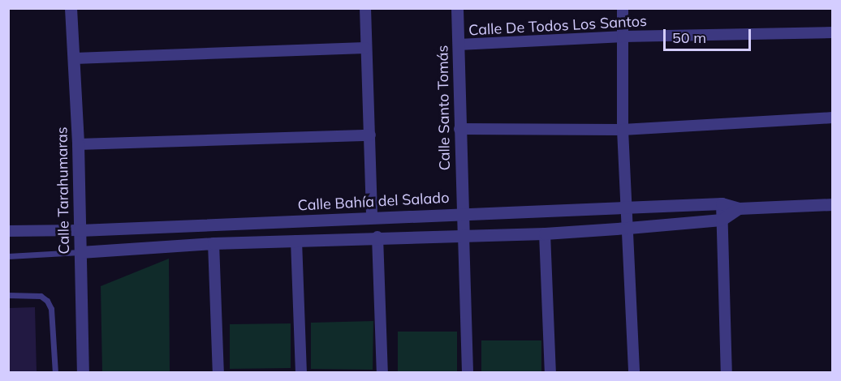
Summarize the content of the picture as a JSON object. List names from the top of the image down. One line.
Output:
{"streets":{"street":["Calle De Todos Los Santos","Calle Santo Tomás","Calle Tarahumaras","Calle Bahía del Salado"]},"crossings":[["Calle De Todos Los Santos","Calle Santo Tomás"],["Calle Santo Tomás","Calle Bahía del Salado"],["Calle Tarahumaras","Calle Bahía del Salado"]],"scale_bar":"50 m"}
